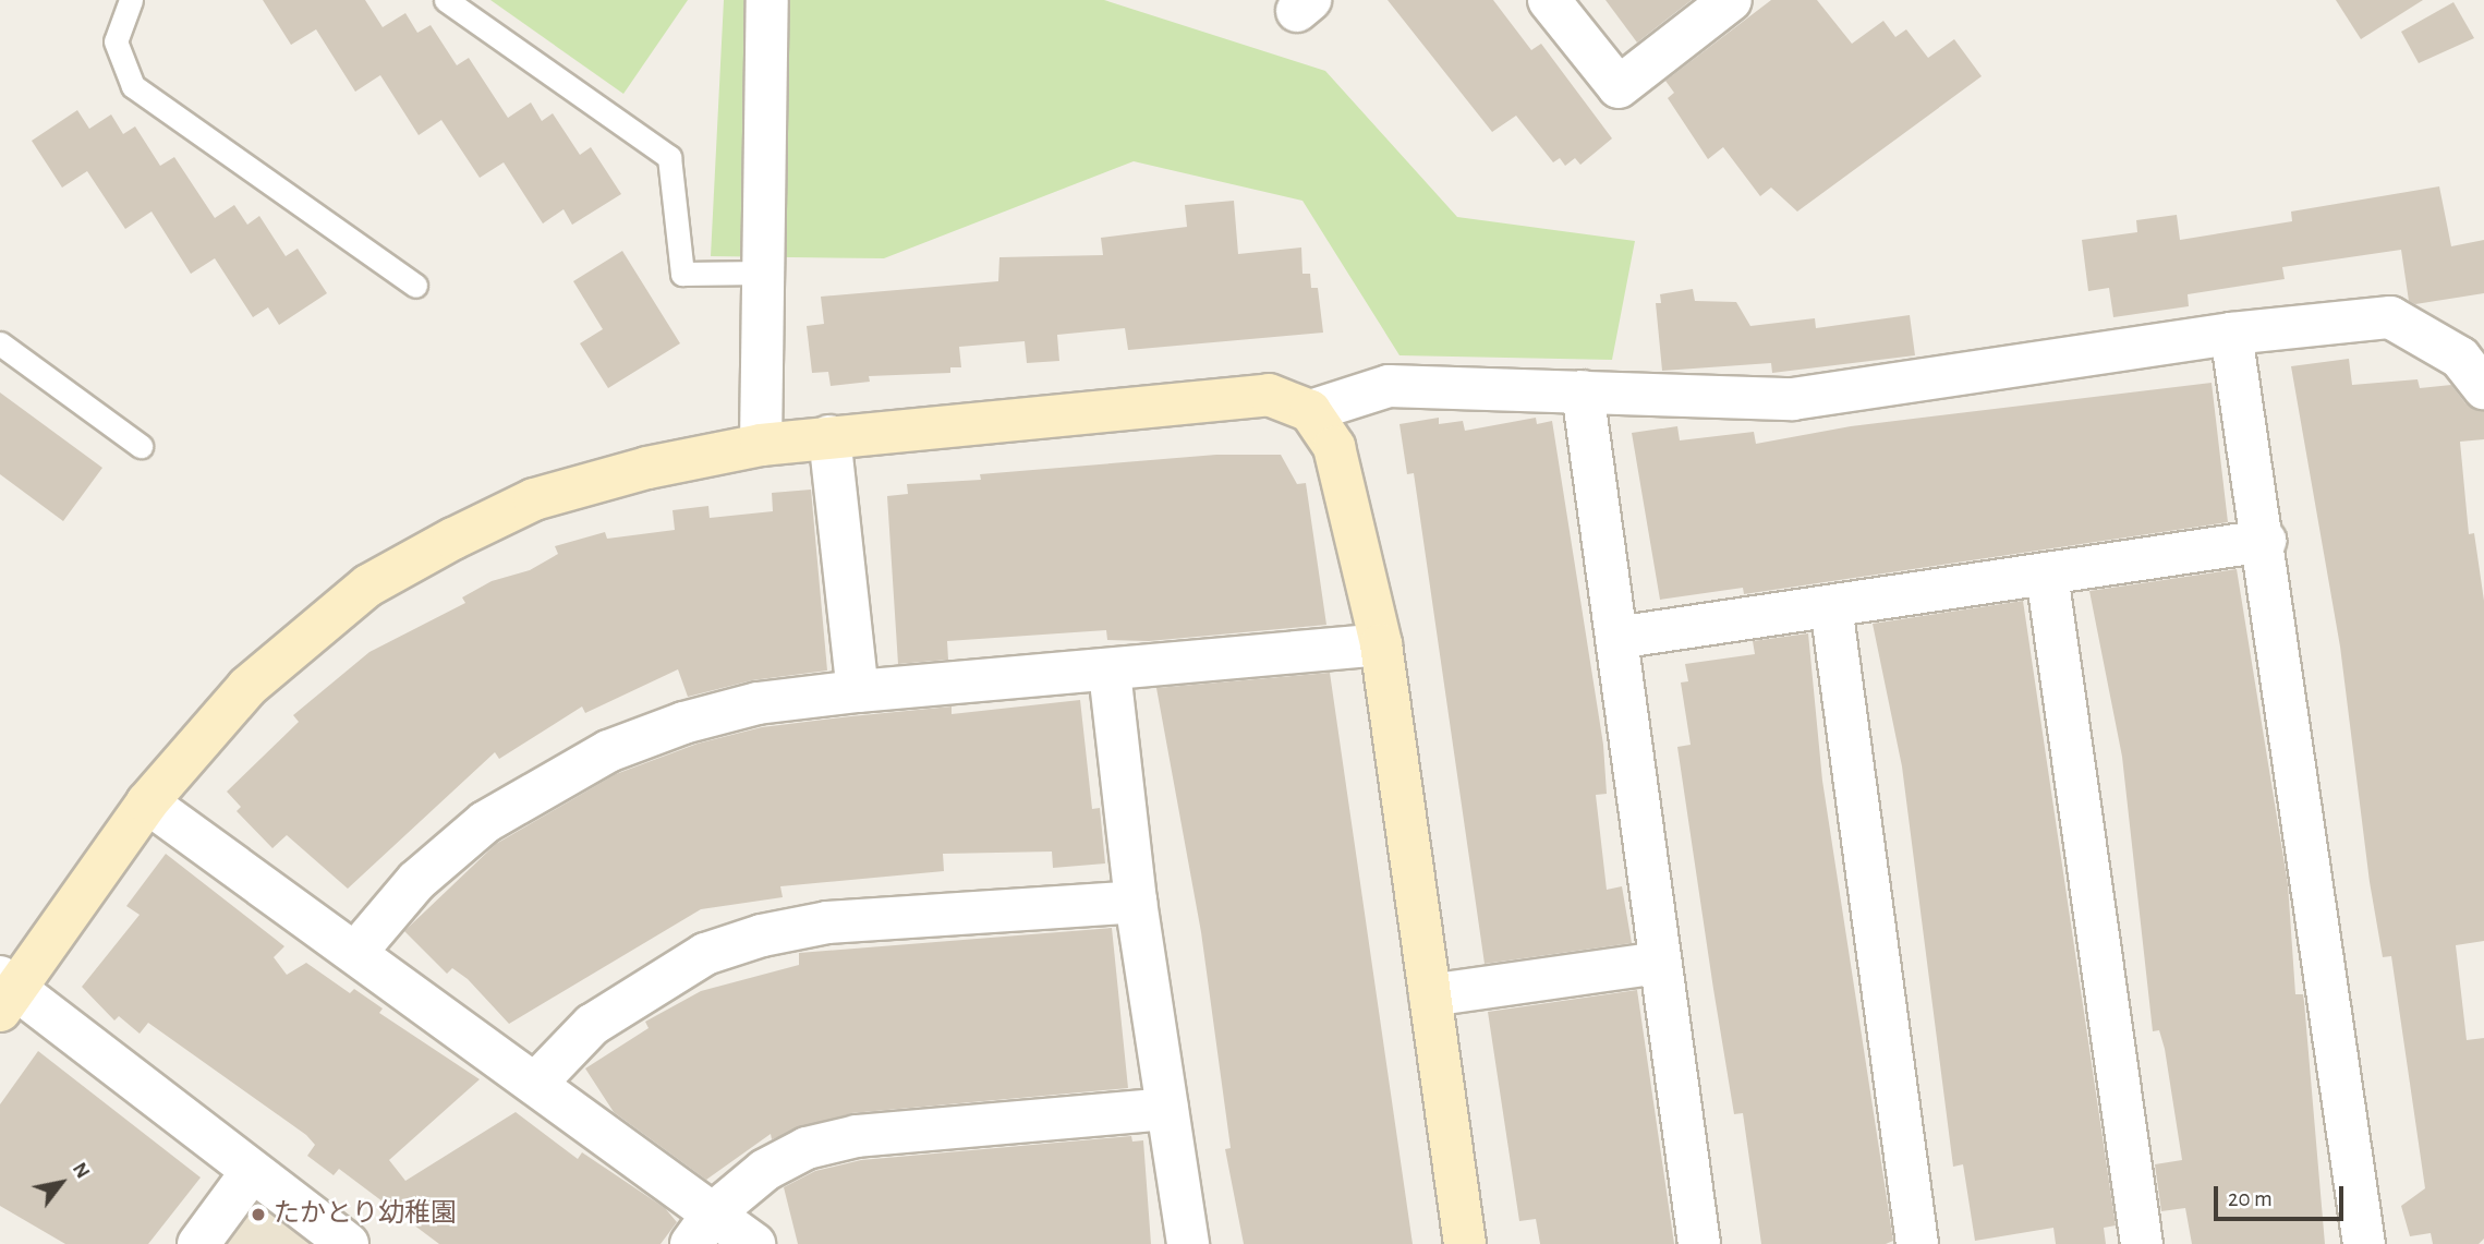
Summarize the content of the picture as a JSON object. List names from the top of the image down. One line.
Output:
{"places":["たかとり幼稚園"],"scale_bar":"20 m","north":"top right"}
